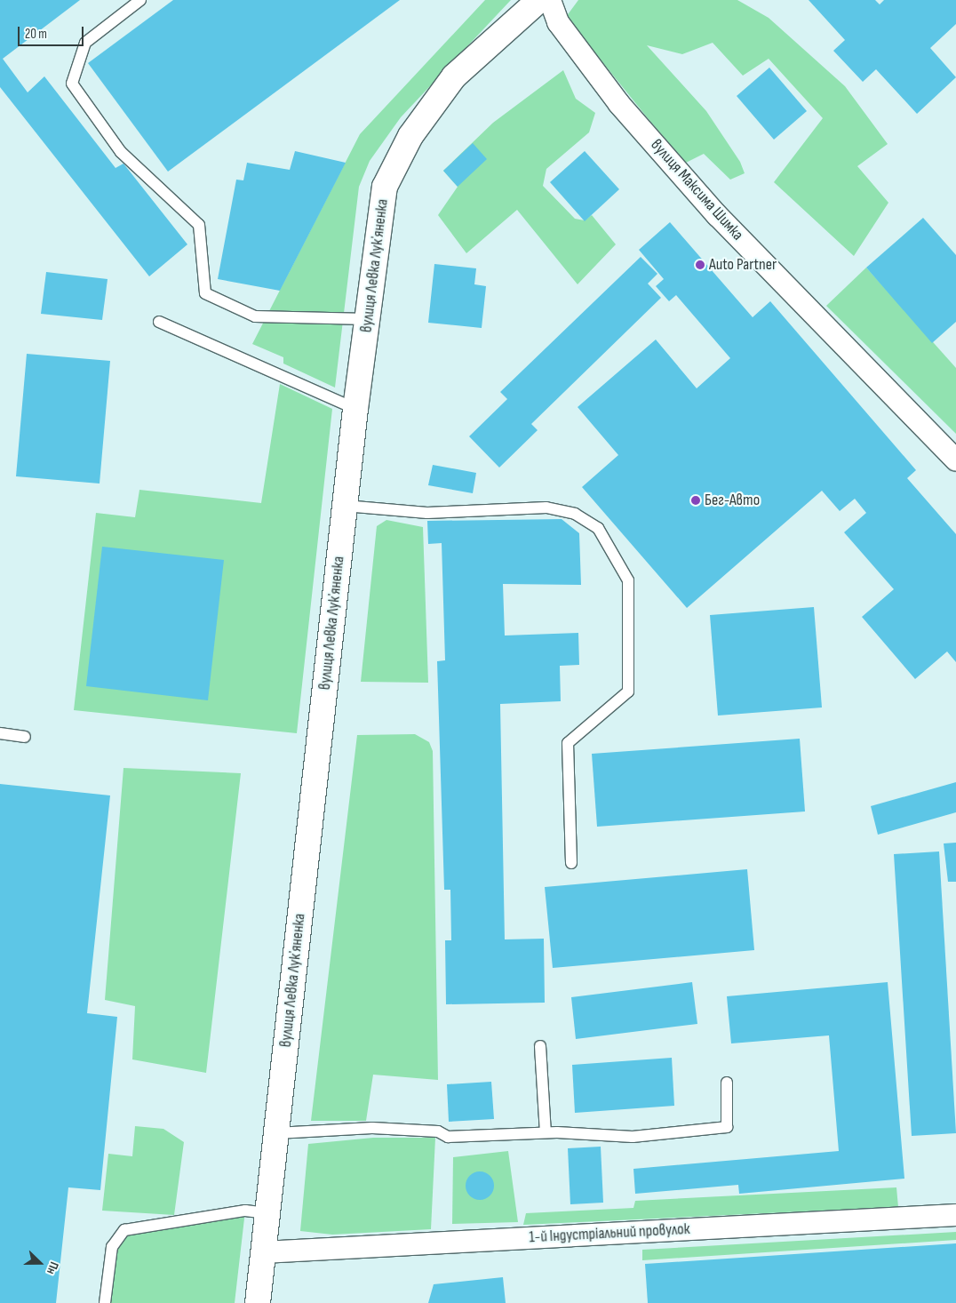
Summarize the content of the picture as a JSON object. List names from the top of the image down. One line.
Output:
{"streets":{"main road":["вулиця Левка Лукʼяненка"],"street":["вулиця Максима Шимка","1-й Індустріальний провулок"]},"crossings":[["вулиця Левка Лукʼяненка","1-й Індустріальний провулок"]],"places":["Auto Partner","Бег-Авто"],"scale_bar":"20 m","north":"right"}
